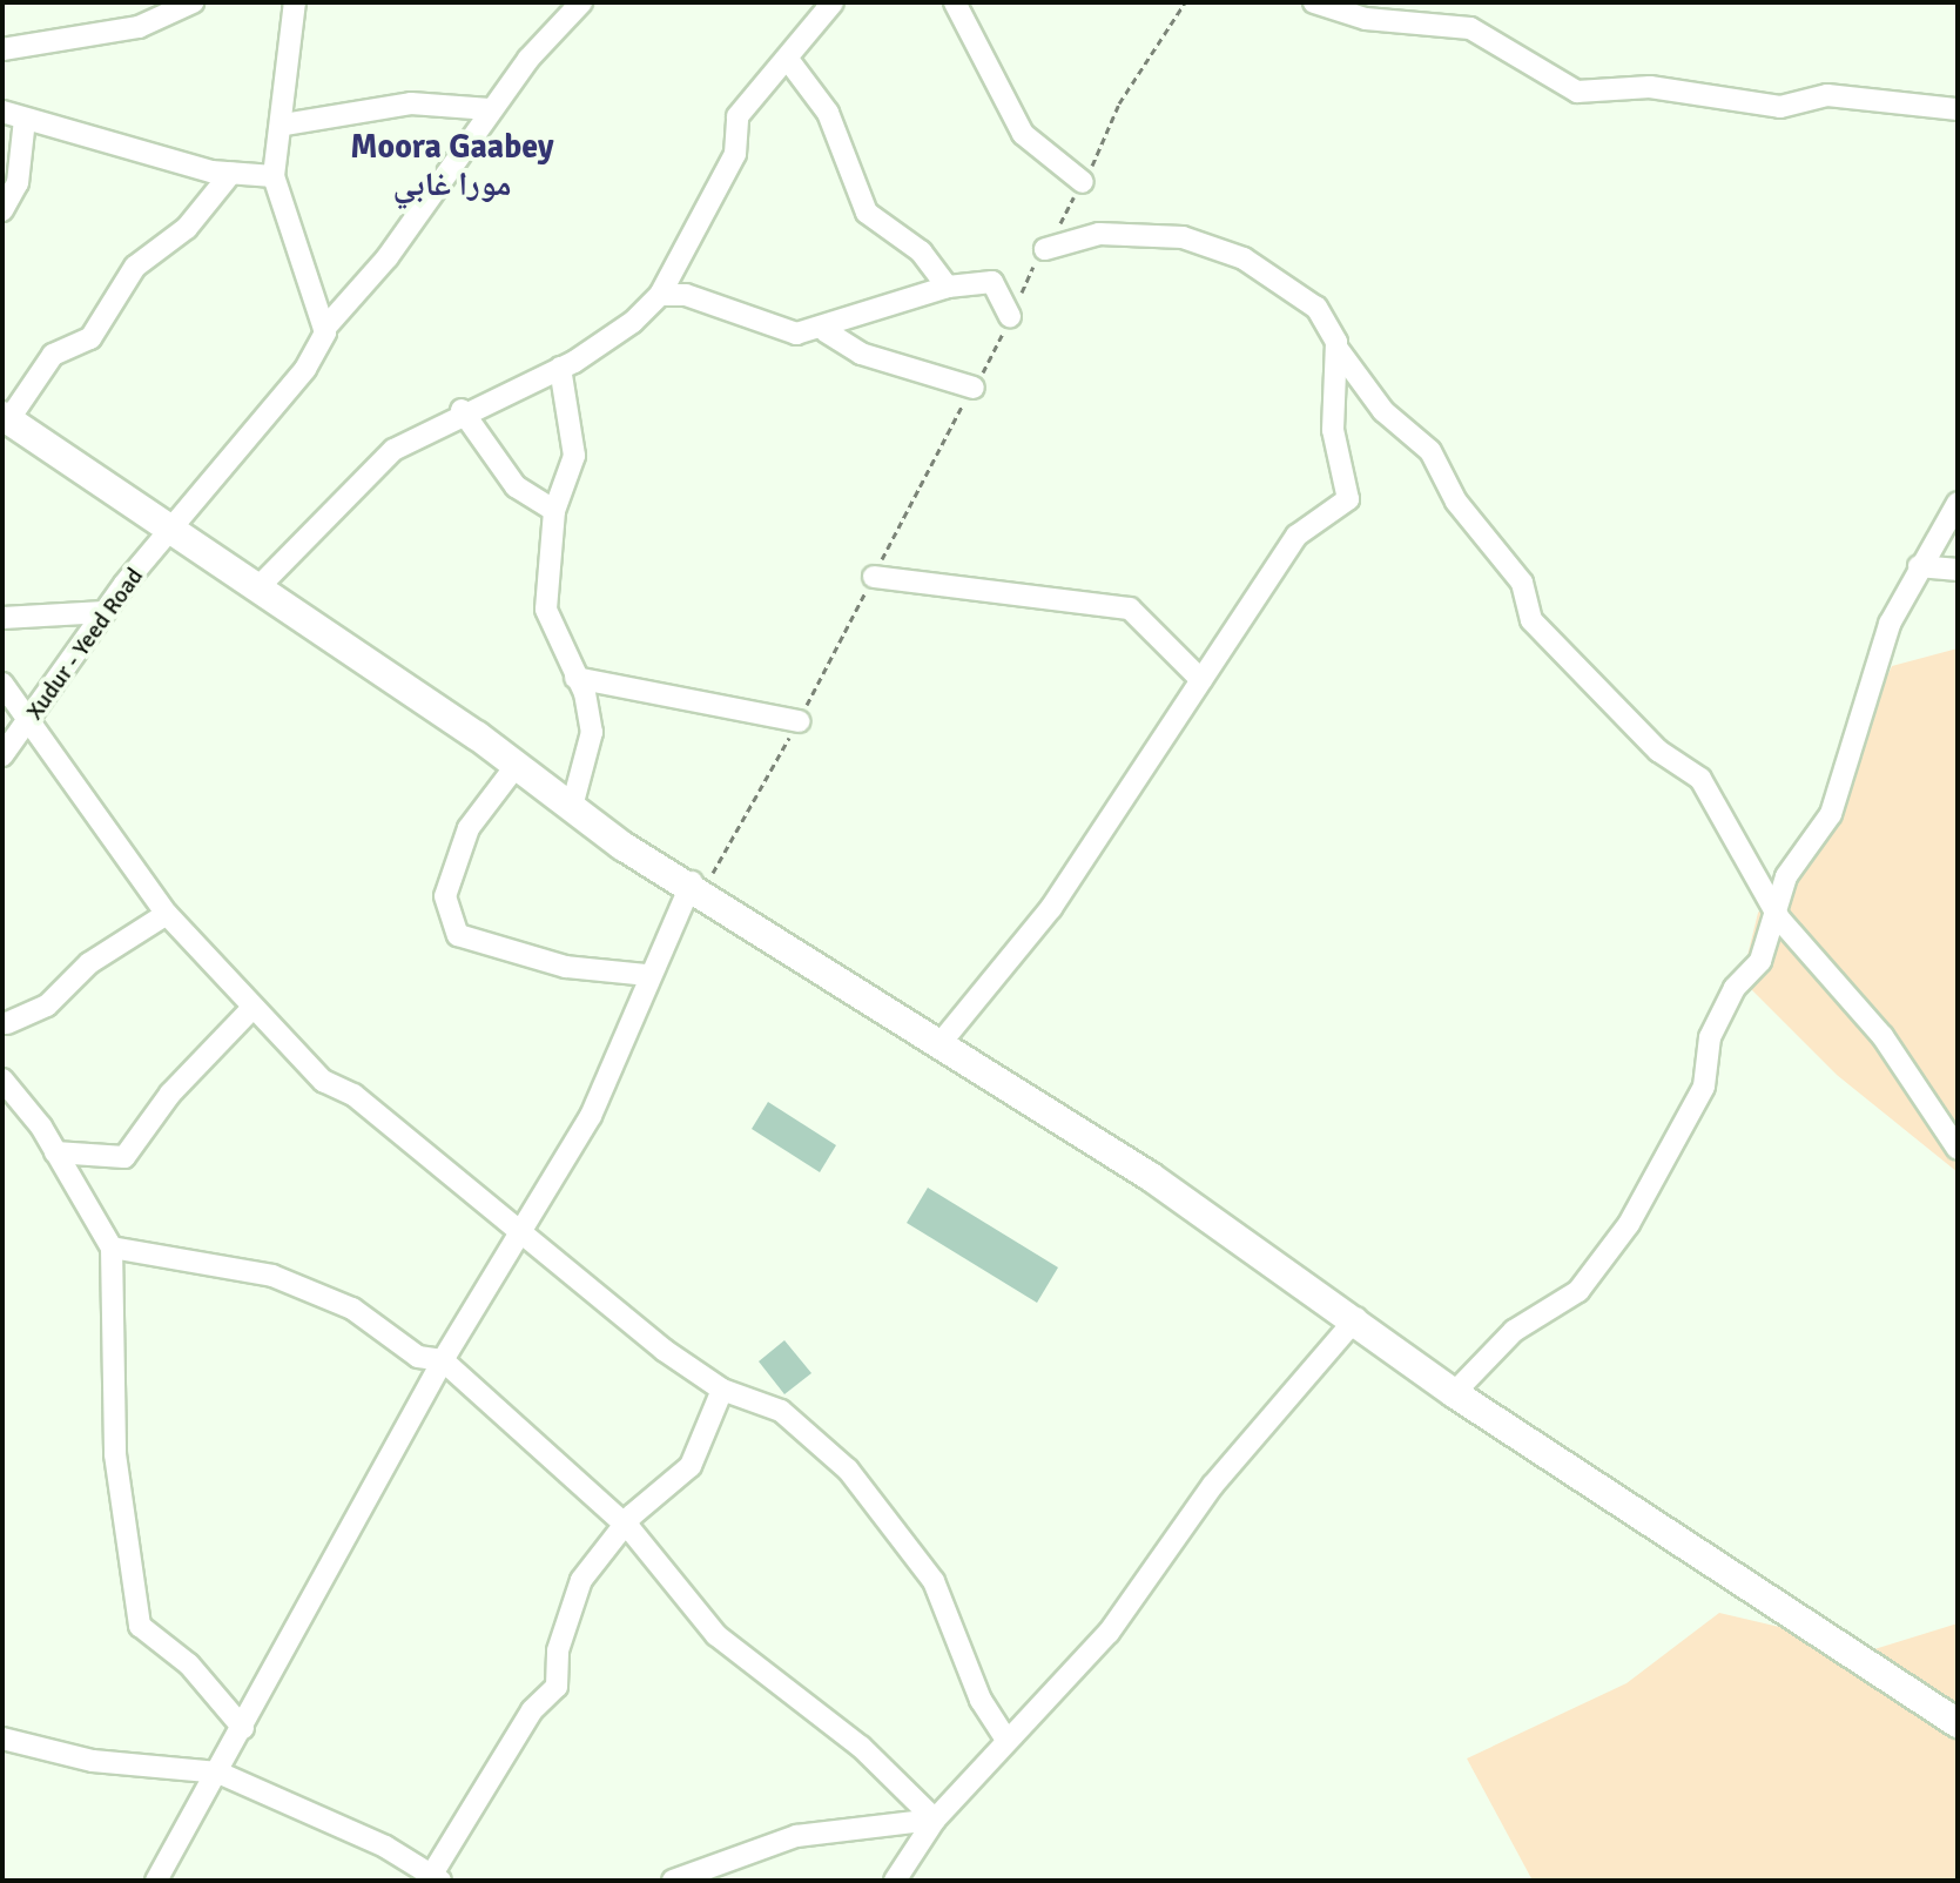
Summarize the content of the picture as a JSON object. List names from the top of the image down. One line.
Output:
{"streets":{"street":["Xudur - Yeed Road"]},"districts":["Moora Gaabey مورا غابي"]}
